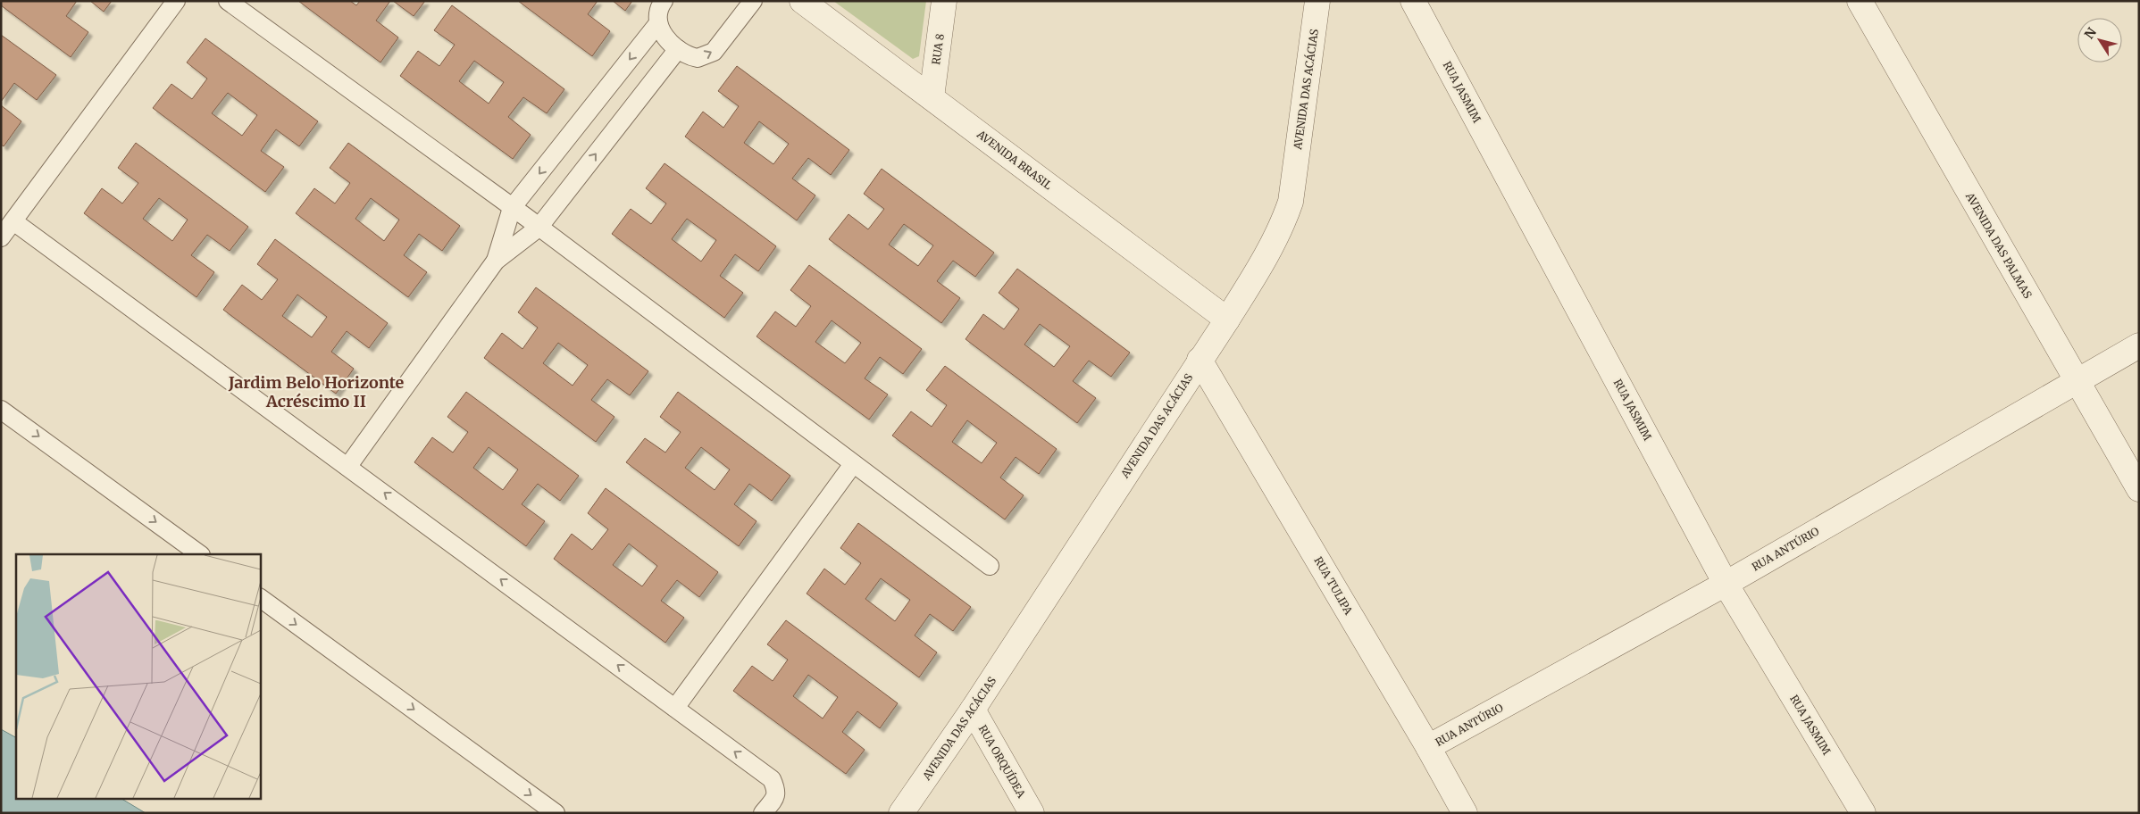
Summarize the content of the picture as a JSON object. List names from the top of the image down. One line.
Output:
{"streets":{"street":["RUA 8","AVENIDA DAS ACÁCIAS","RUA JASMIM","AVENIDA BRASIL","AVENIDA DAS PALMAS","RUA ANTÚRIO","RUA TULIPA","RUA ORQUÍDEA"]},"crossings":[["RUA 8","AVENIDA BRASIL"],["AVENIDA DAS ACÁCIAS","AVENIDA BRASIL"],["AVENIDA DAS ACÁCIAS","RUA TULIPA"],["AVENIDA DAS ACÁCIAS","RUA ORQUÍDEA"],["RUA JASMIM","RUA ANTÚRIO"],["AVENIDA DAS PALMAS","RUA ANTÚRIO"],["RUA ANTÚRIO","RUA TULIPA"]],"districts":["Jardim Belo Horizonte Acréscimo II"],"north":"top left"}
